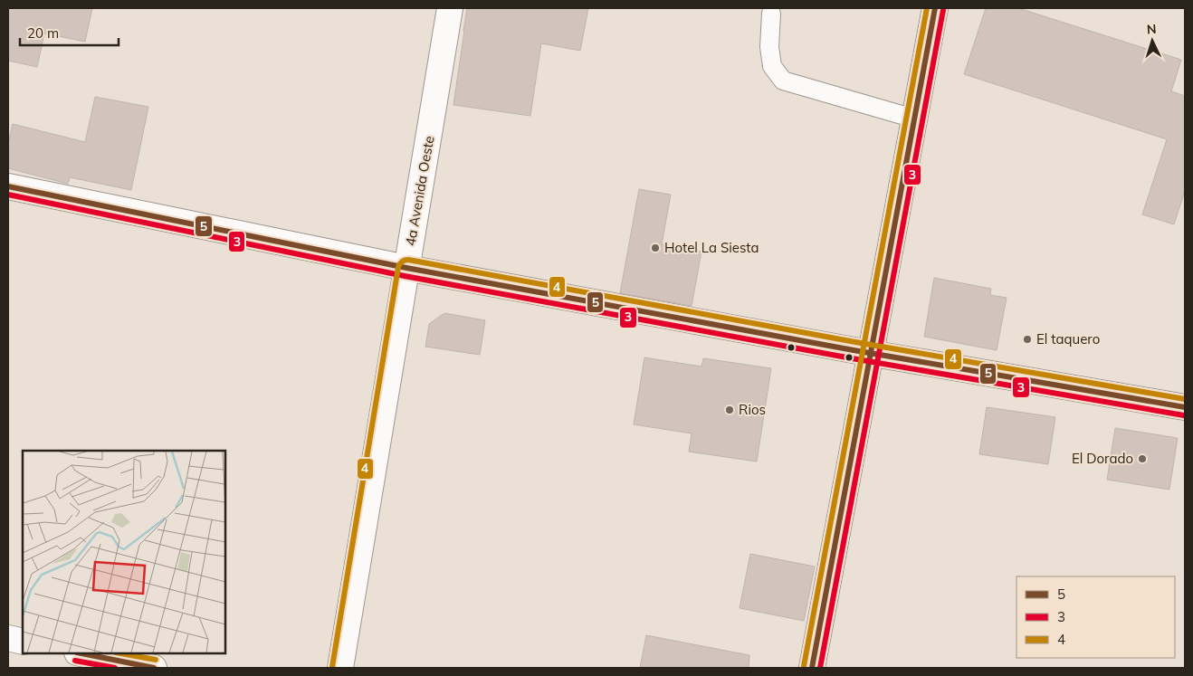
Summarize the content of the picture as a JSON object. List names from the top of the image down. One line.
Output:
{"streets":{"street":["4a Avenida Oeste"]},"places":["Hotel La Siesta","El taquero","Rios","El Dorado"],"lines":["transit line 5","transit line 4","transit line 3"],"legend":["5","3","4"],"scale_bar":"20 m","north":"top"}
